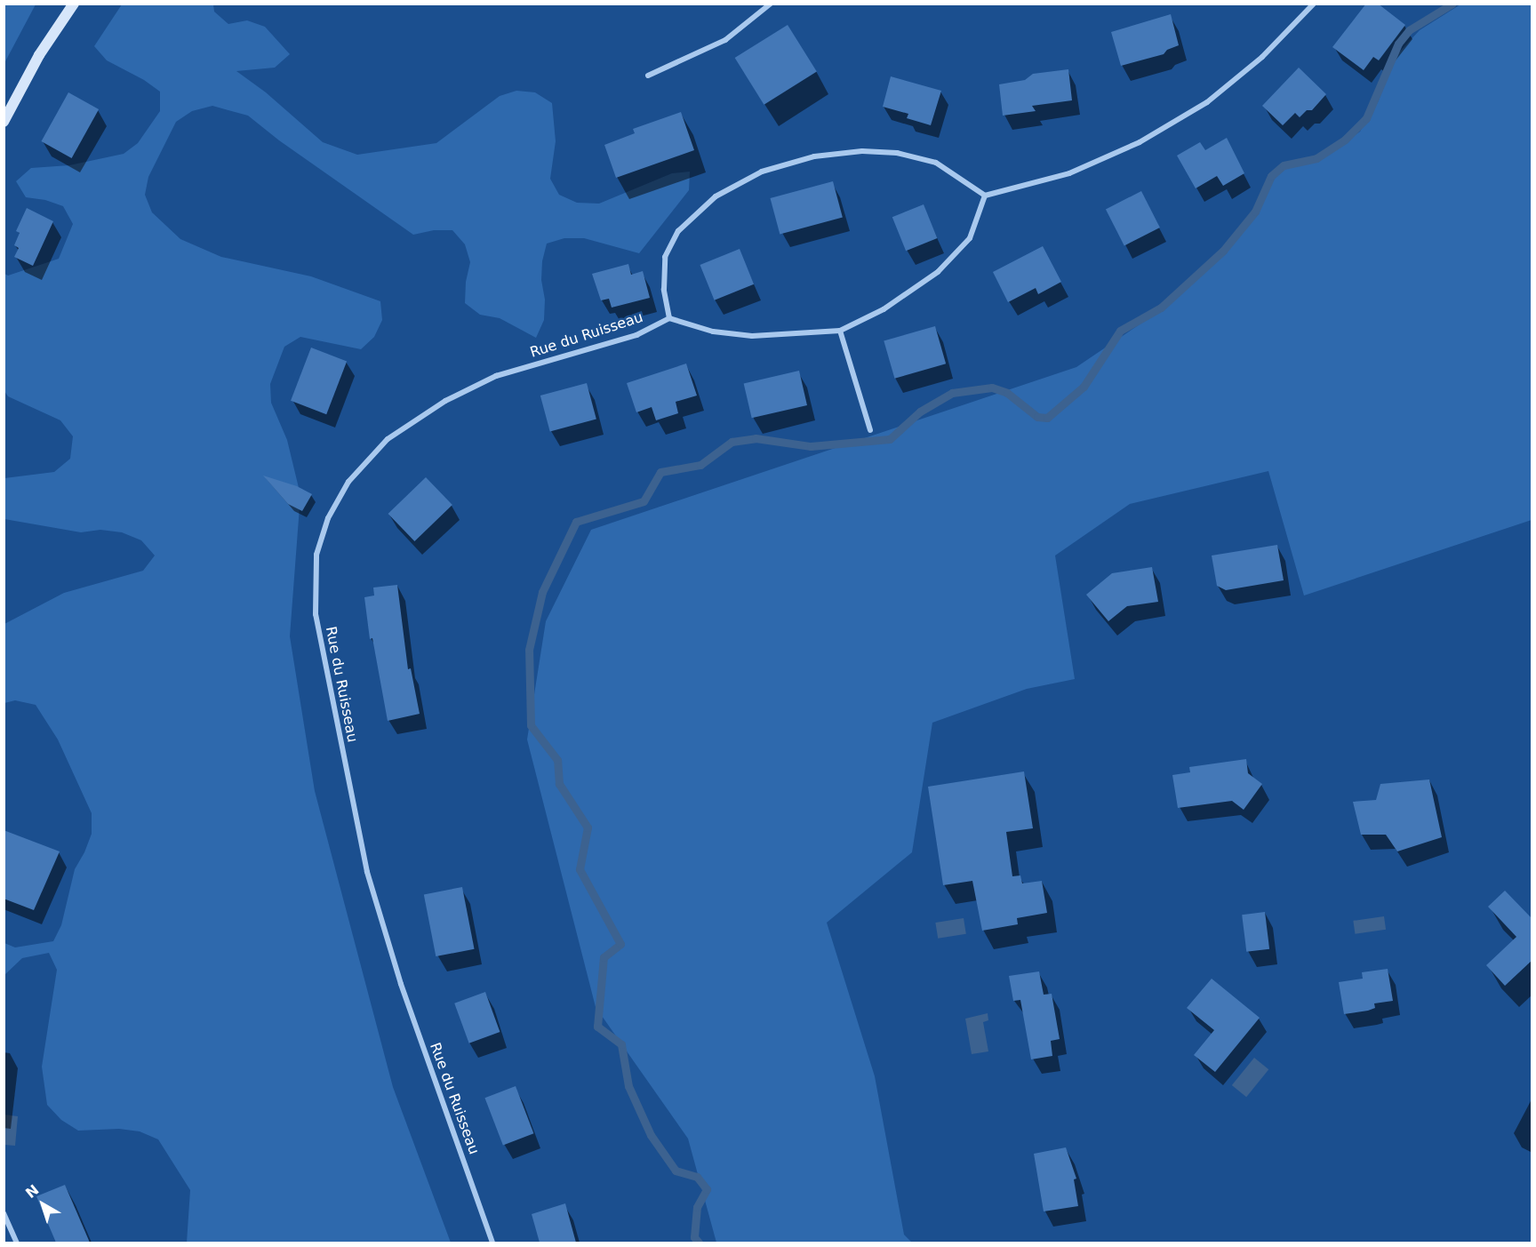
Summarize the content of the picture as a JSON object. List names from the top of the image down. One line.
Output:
{"streets":{"street":["Rue du Ruisseau"]},"north":"top left"}
